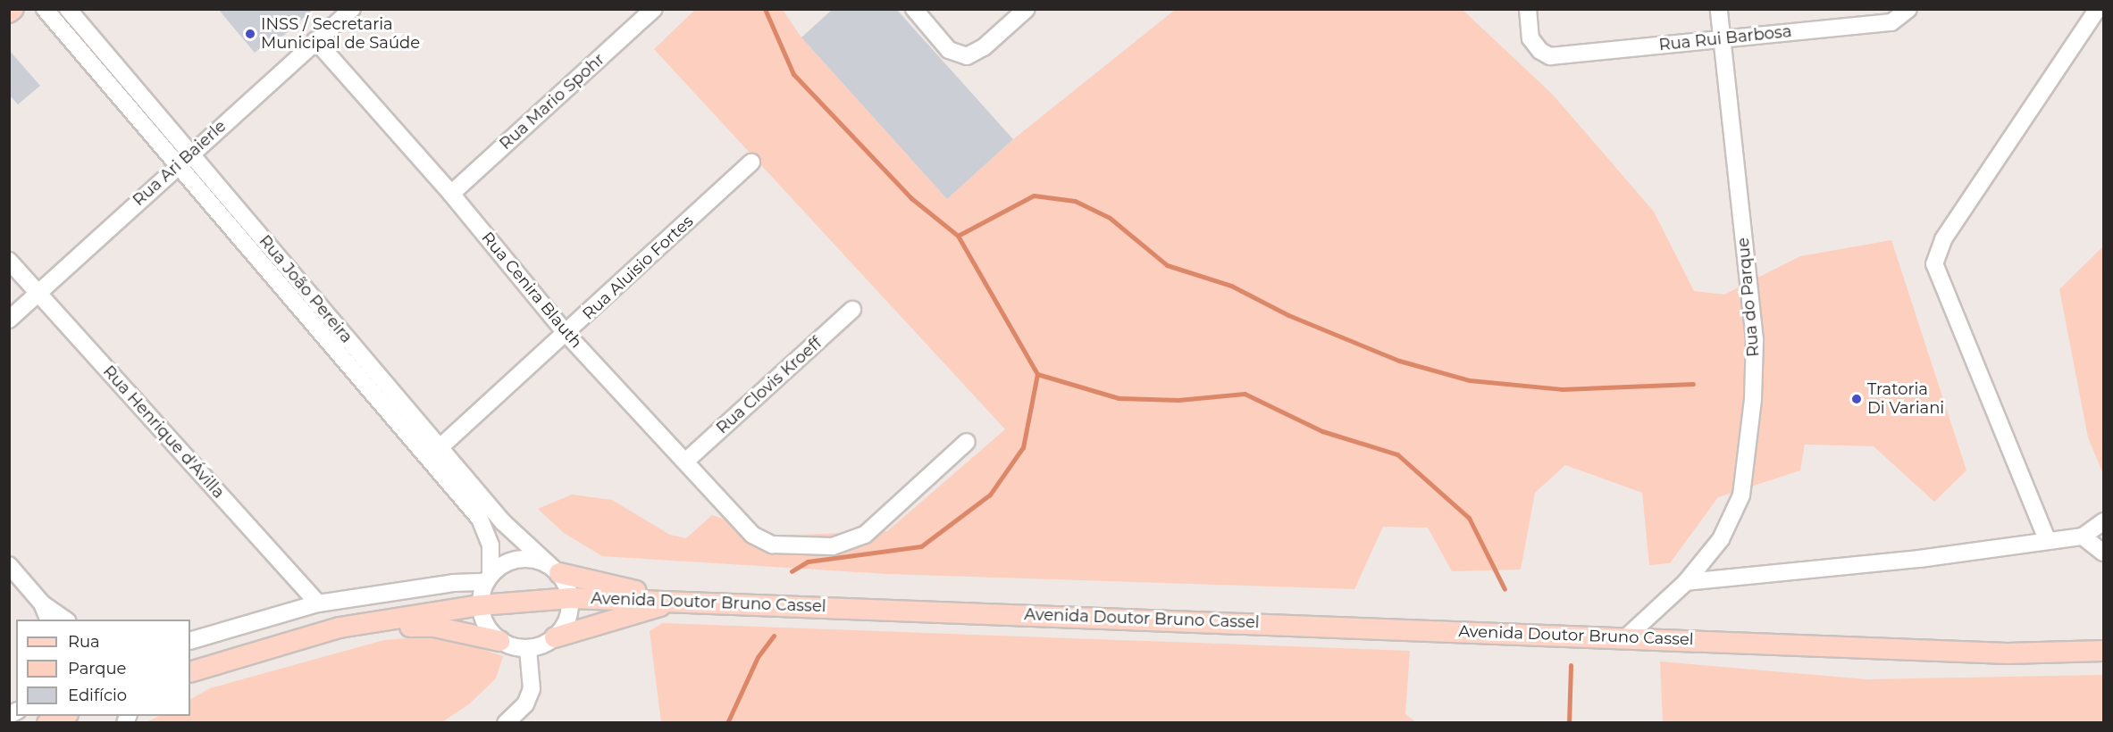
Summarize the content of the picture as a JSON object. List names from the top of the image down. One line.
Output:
{"streets":{"main road":["Avenida Doutor Bruno Cassel"],"street":["Rua Rui Barbosa","Rua Mario Spohr","Rua Ari Baierle","Rua Aluisio Fortes","Rua João Pereira","Rua Cenira Blauth","Rua do Parque","Rua Clovis Kroeff","Rua Henrique d'Ávilla"]},"crossings":[["Rua Rui Barbosa","Rua do Parque"],["Rua Mario Spohr","Rua Cenira Blauth"],["Rua Ari Baierle","Rua João Pereira"],["Rua Ari Baierle","Rua Cenira Blauth"],["Rua Ari Baierle","Rua Henrique d'Ávilla"],["Rua Aluisio Fortes","Rua João Pereira"],["Rua Aluisio Fortes","Rua Cenira Blauth"],["Rua João Pereira","Avenida Doutor Bruno Cassel"],["Rua Cenira Blauth","Rua Clovis Kroeff"],["Rua do Parque","Avenida Doutor Bruno Cassel"]],"places":["INSS / Secretaria Municipal de Saúde","Tratoria Di Variani"],"legend":["Rua","Parque","Edifício"]}
